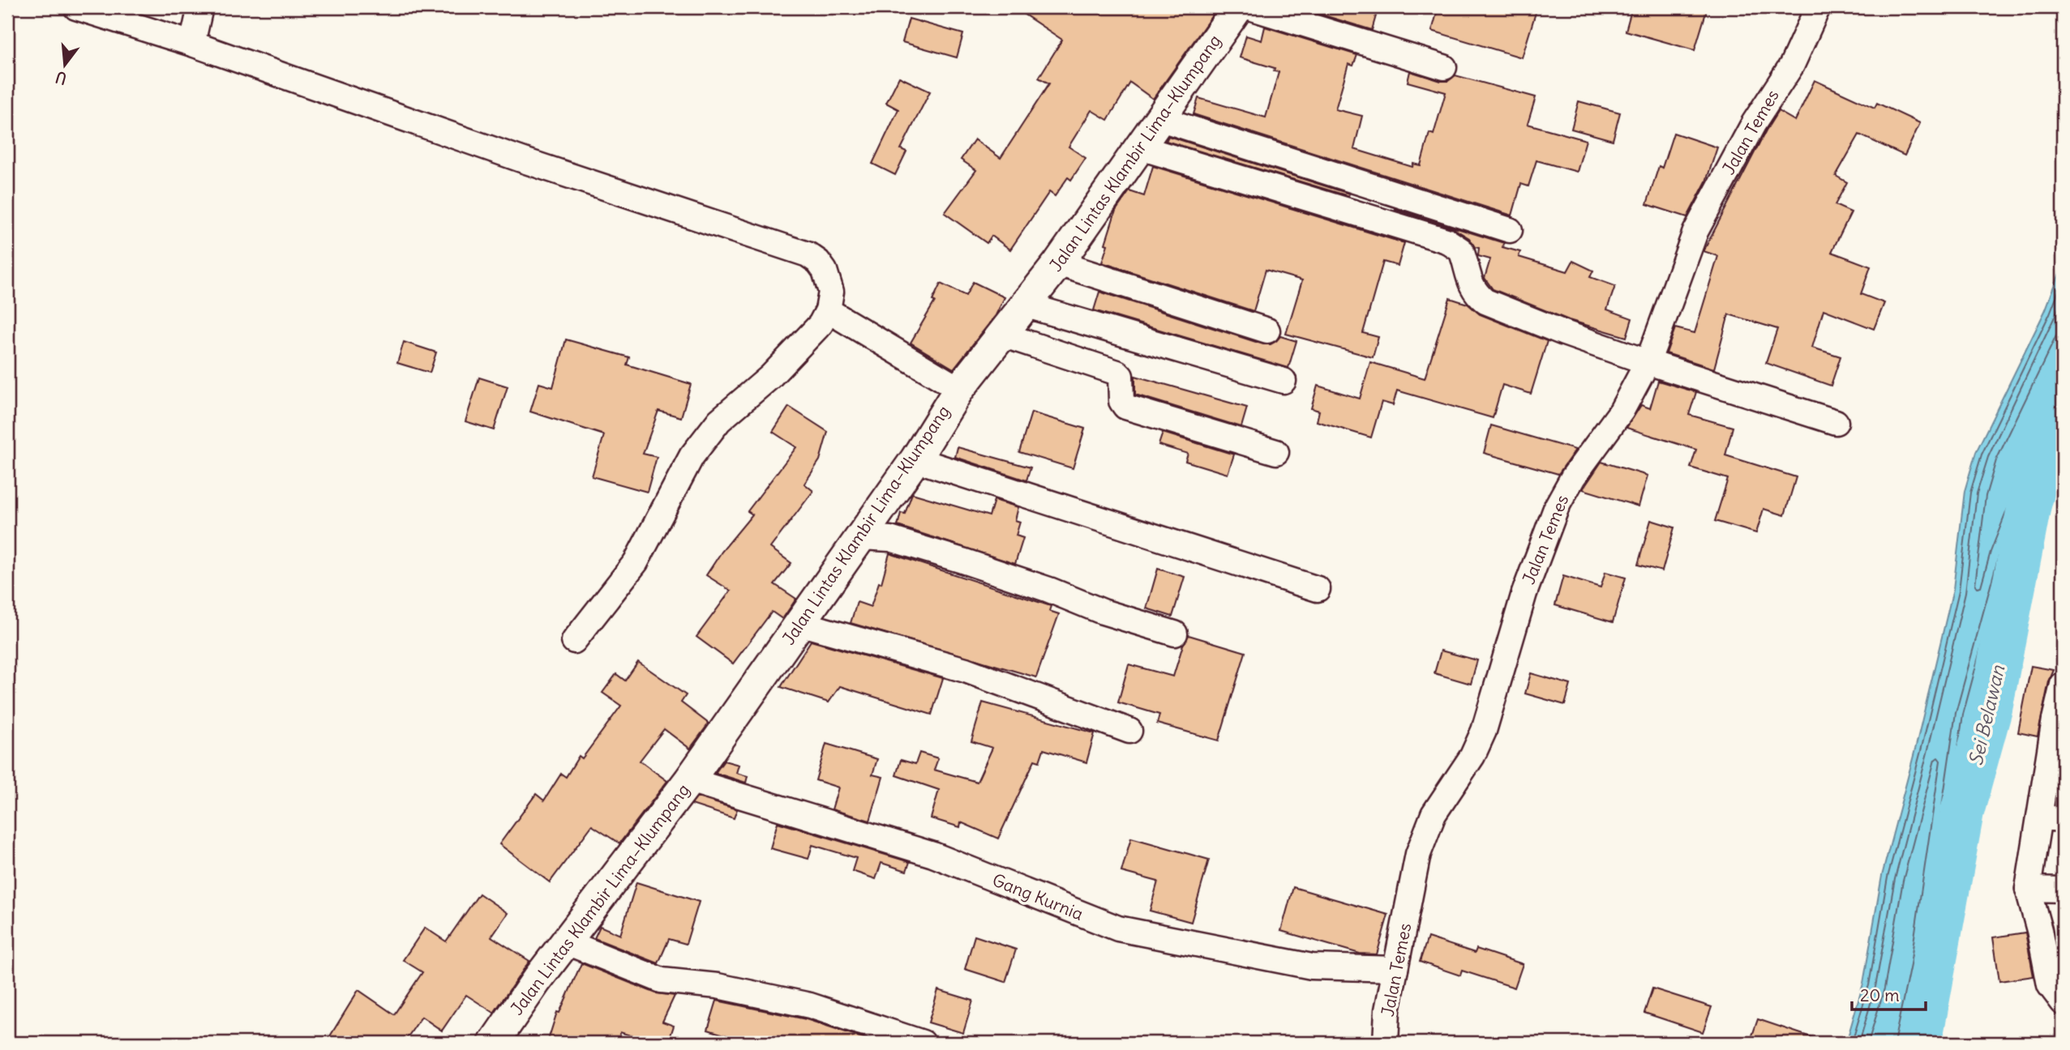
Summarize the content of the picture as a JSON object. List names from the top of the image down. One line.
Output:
{"streets":{"main road":["Jalan Lintas Klambir Lima–Klumpang"],"street":["Jalan Temes","Gang Kurnia"]},"crossings":[["Jalan Temes","Gang Kurnia"],["Jalan Lintas Klambir Lima–Klumpang","Gang Kurnia"]],"water":["Sei Belawan"],"scale_bar":"20 m","north":"bottom"}
